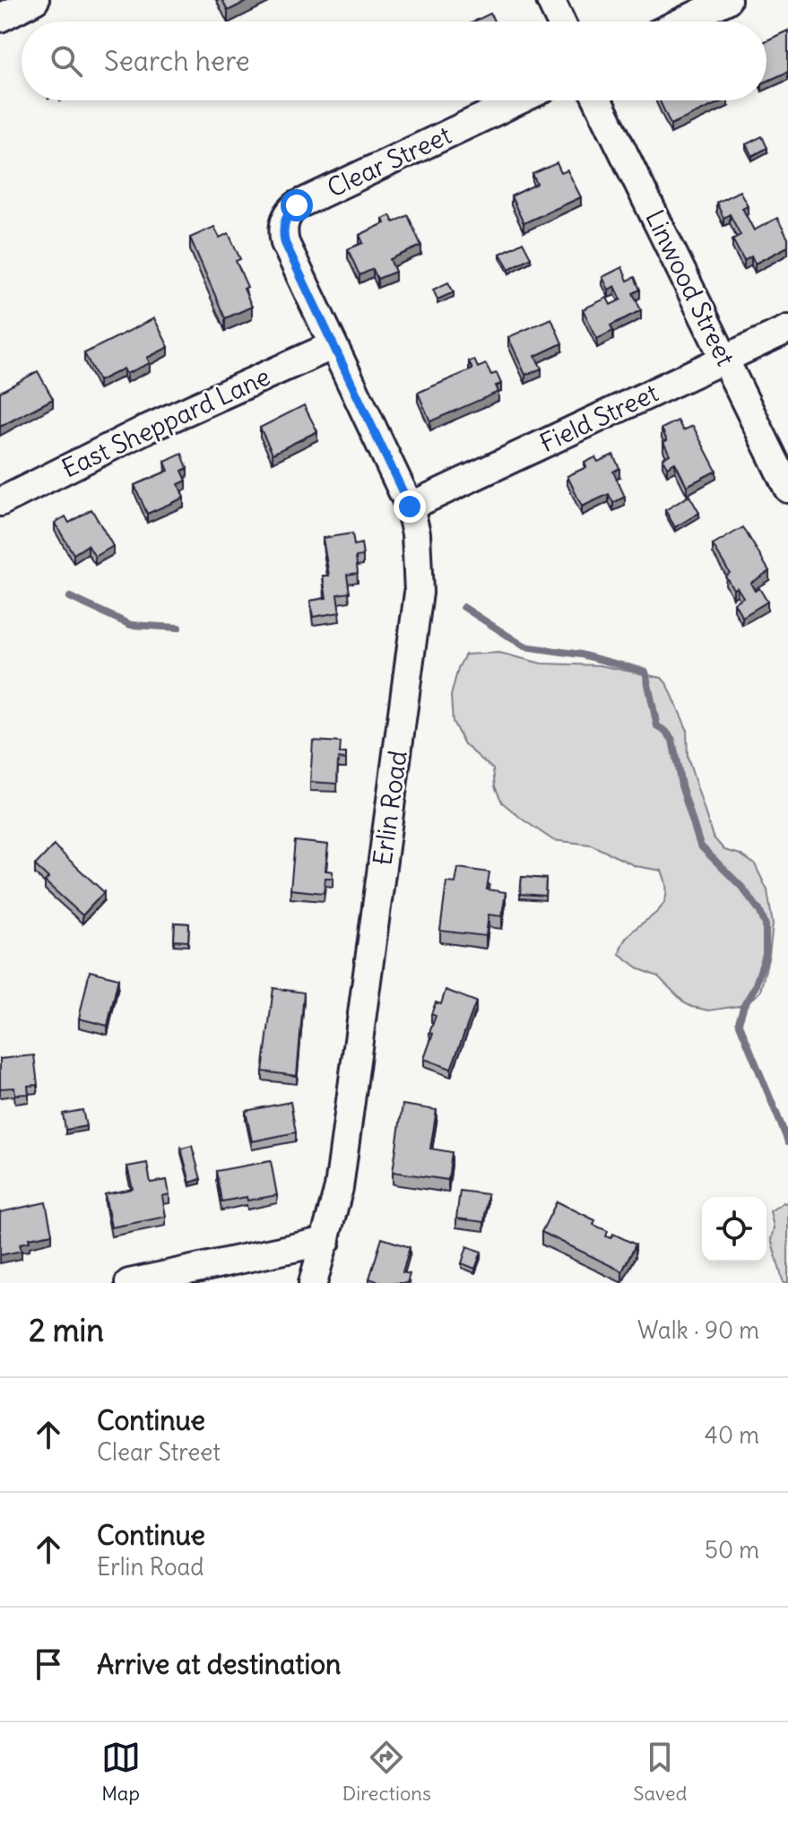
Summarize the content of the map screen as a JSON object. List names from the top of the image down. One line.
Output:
{"streets":{"street":["Clear Street","Linwood Street","Field Street","East Sheppard Lane","Erlin Road"]},"crossings":[["Clear Street","East Sheppard Lane"],["Clear Street","Erlin Road"],["Linwood Street","Field Street"],["Field Street","Erlin Road"],["East Sheppard Lane","Erlin Road"]],"page":{"search":"Search here","heading":["2 min","Walk · 90 m"],"list":[["Continue","Clear Street","40 m"],["Continue","Erlin Road","50 m"],"Arrive at destination"],"nav":["Map","Directions","Saved"]}}
